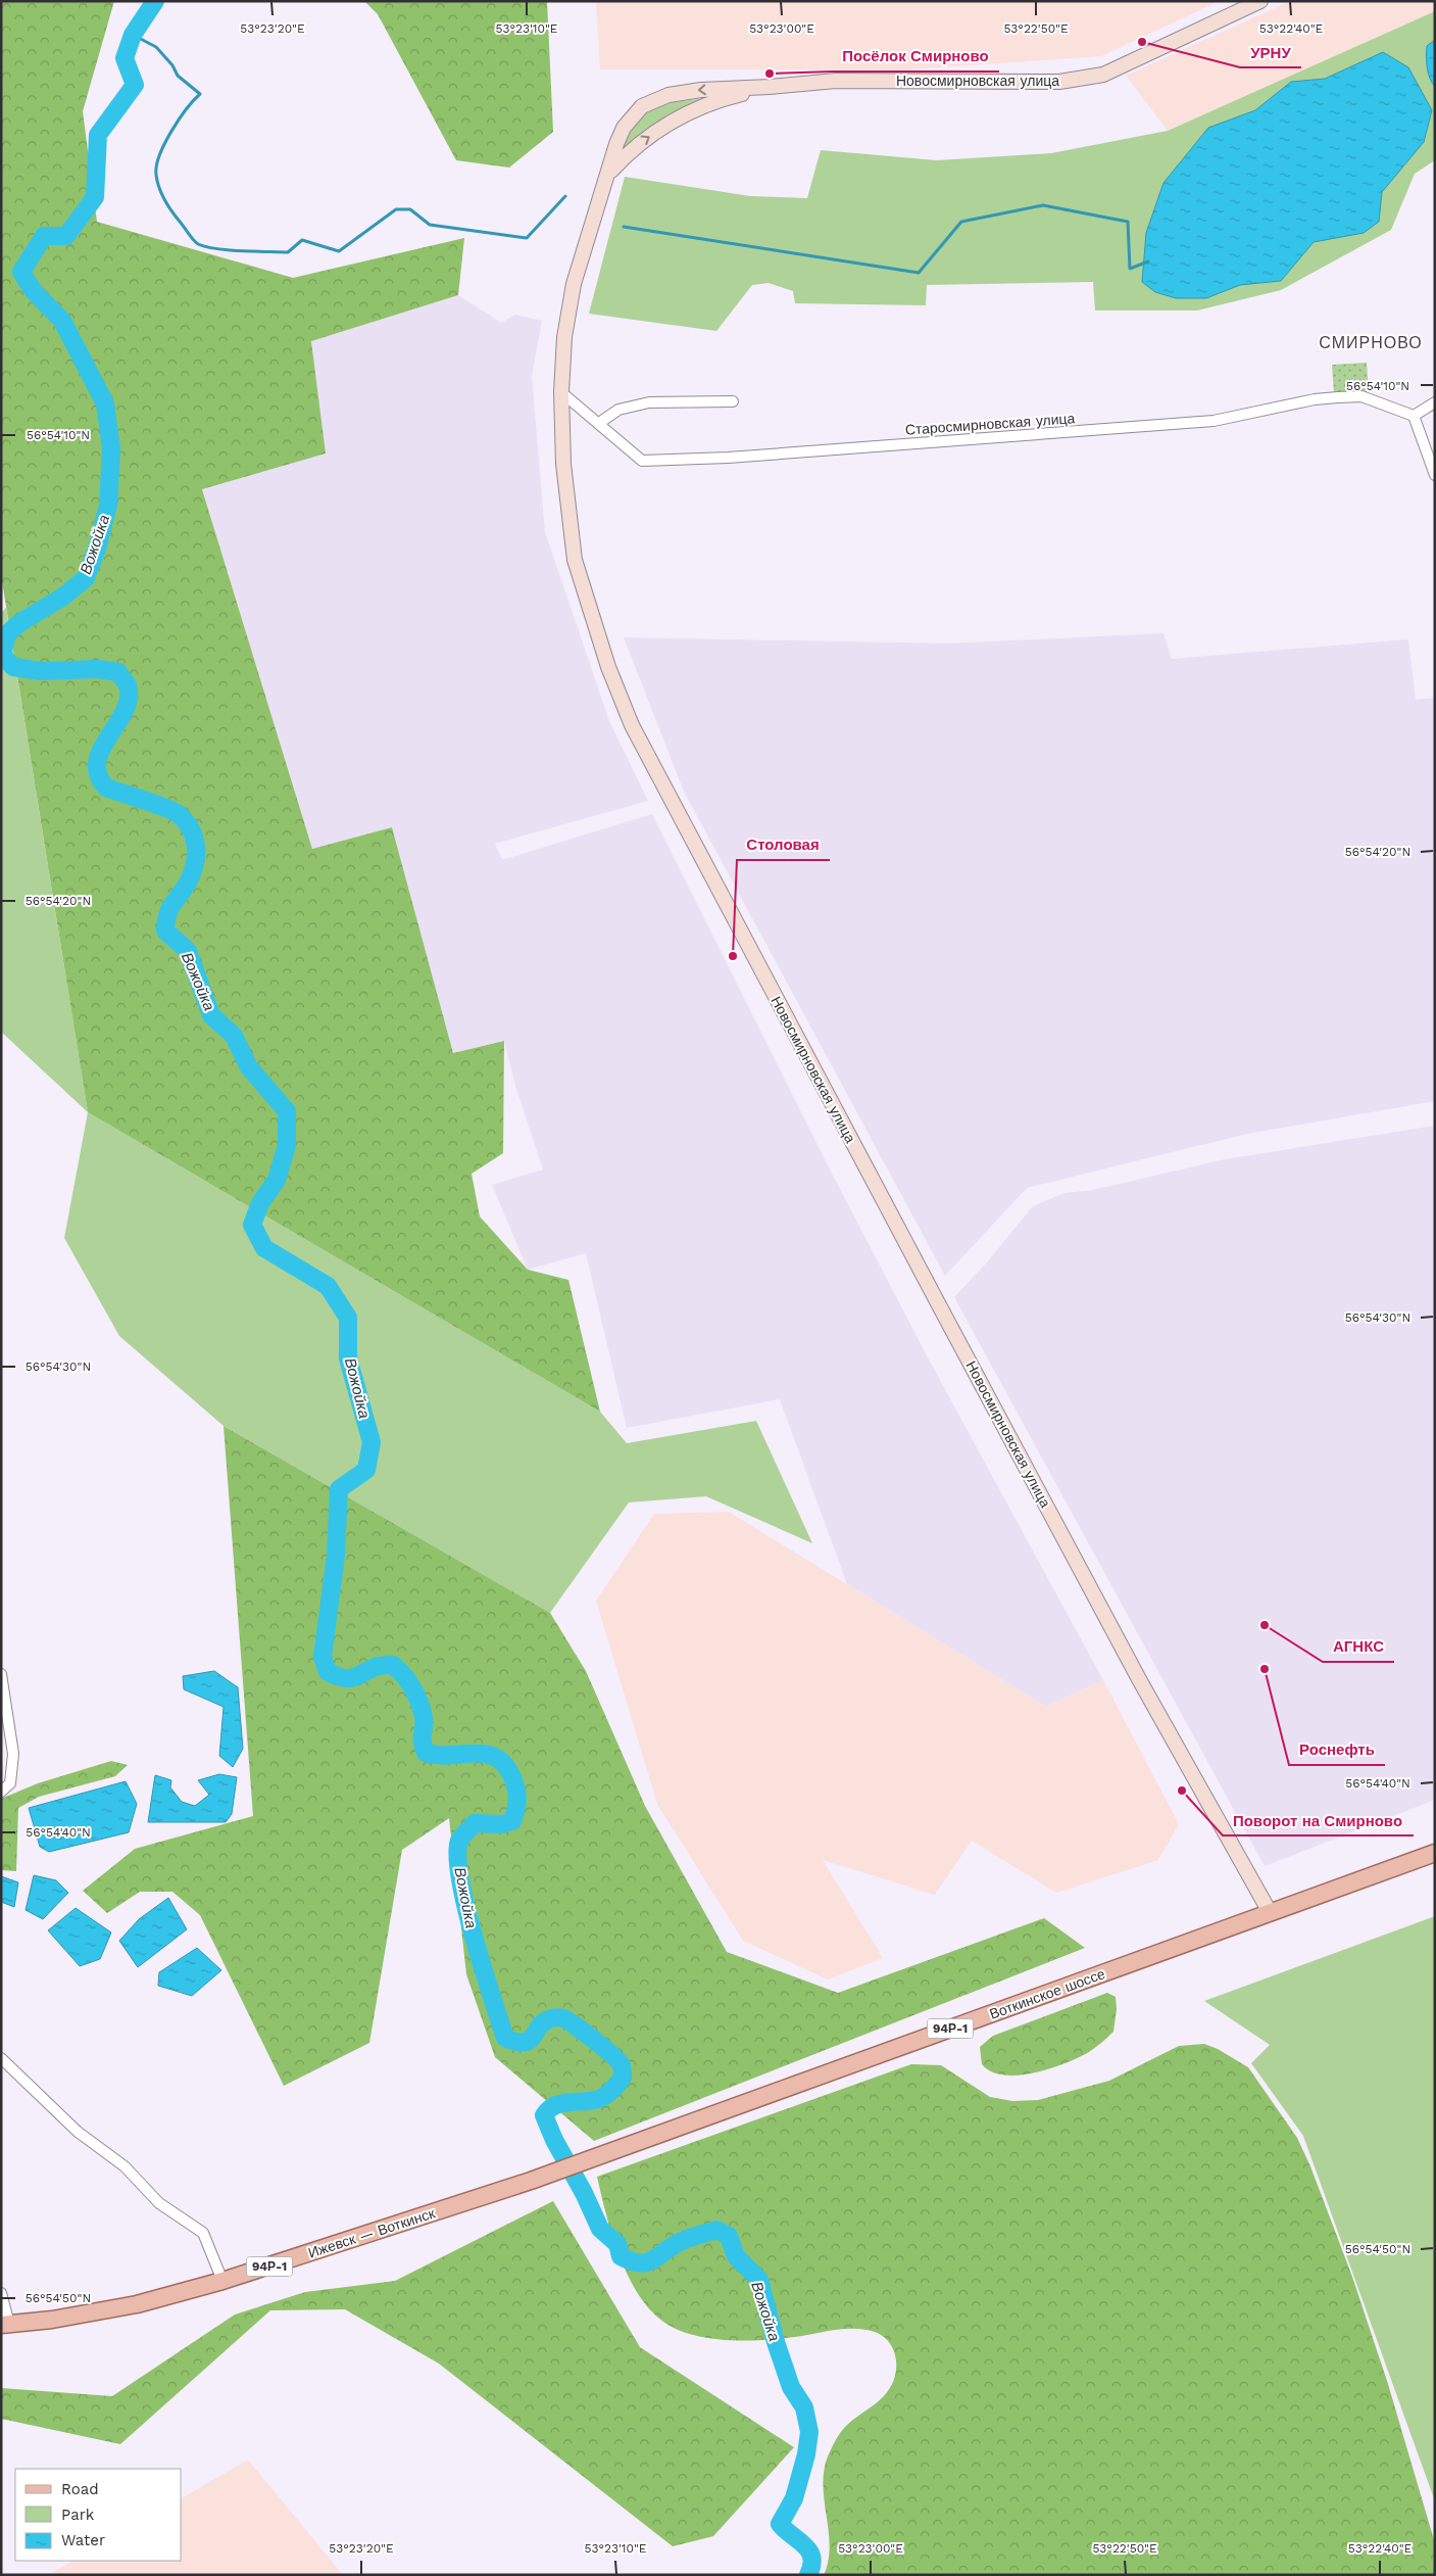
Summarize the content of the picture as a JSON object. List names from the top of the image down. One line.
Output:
{"streets":{"main road":["Воткинское шоссе","94Р-1","Ижевск — Воткинск"],"street":["Новосмирновская улица","Старосмирновская улица"]},"crossings":[["Новосмирновская улица","Старосмирновская улица"],["Новосмирновская улица","Воткинское шоссе"],["Воткинское шоссе","Ижевск — Воткинск"]],"districts":["СМИРНОВО"],"water":["Вожойка"],"places":["УРНУ","Посёлок Смирново","Столовая","АГНКС","Роснефть","Поворот на Смирново"],"legend":["Road","Park","Water"],"coordinates":["53°23'20\"E","53°23'10\"E","53°23'00\"E","53°22'50\"E","53°22'40\"E","56°54'10\"N","56°54'20\"N","56°54'30\"N","56°54'40\"N","56°54'50\"N"]}
